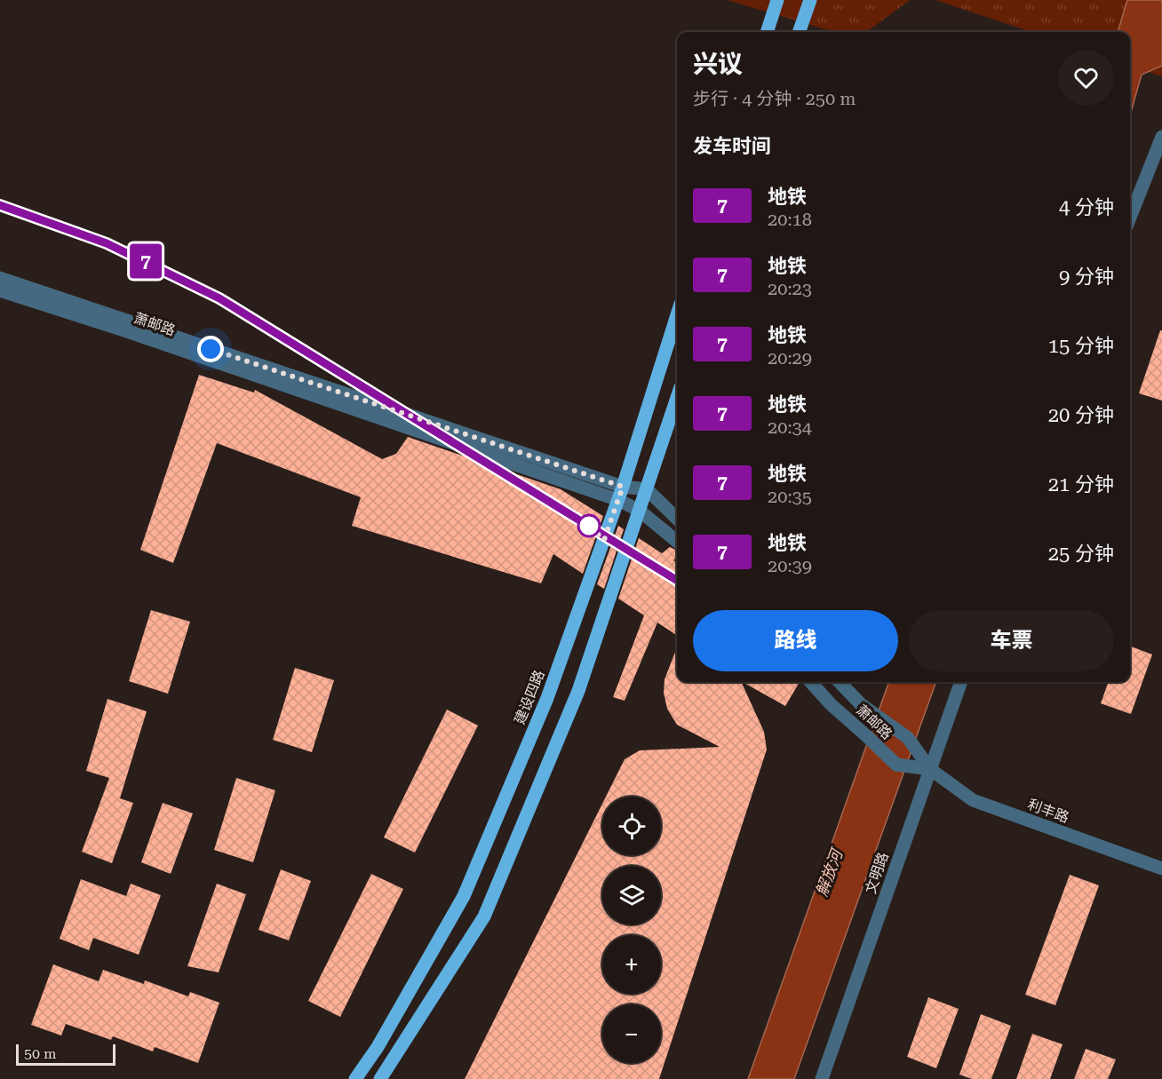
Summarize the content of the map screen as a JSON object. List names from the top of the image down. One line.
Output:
{"streets":{"main road":["建设四路"],"street":["萧邮路","利丰路","文明路"]},"crossings":[["萧邮路","建设四路"],["萧邮路","利丰路"],["萧邮路","文明路"],["利丰路","文明路"]],"water":["解放河"],"lines":["metro line 7"],"scale_bar":"50 m","page":{"on_map":"7","heading":[["兴议","步行 · 4 分钟 · 250 m"],"发车时间"],"list":[{"mark":"7","name":"地铁","note":"20:18","value":"4 分钟"},{"mark":"7","name":"地铁","note":"20:23","value":"9 分钟"},{"mark":"7","name":"地铁","note":"20:29","value":"15 分钟"},{"mark":"7","name":"地铁","note":"20:34","value":"20 分钟"},{"mark":"7","name":"地铁","note":"20:35","value":"21 分钟"},{"mark":"7","name":"地铁","note":"20:39","value":"25 分钟"}],"buttons":["路线","车票"],"map_buttons":["+","−"],"scale":"50 m"}}
